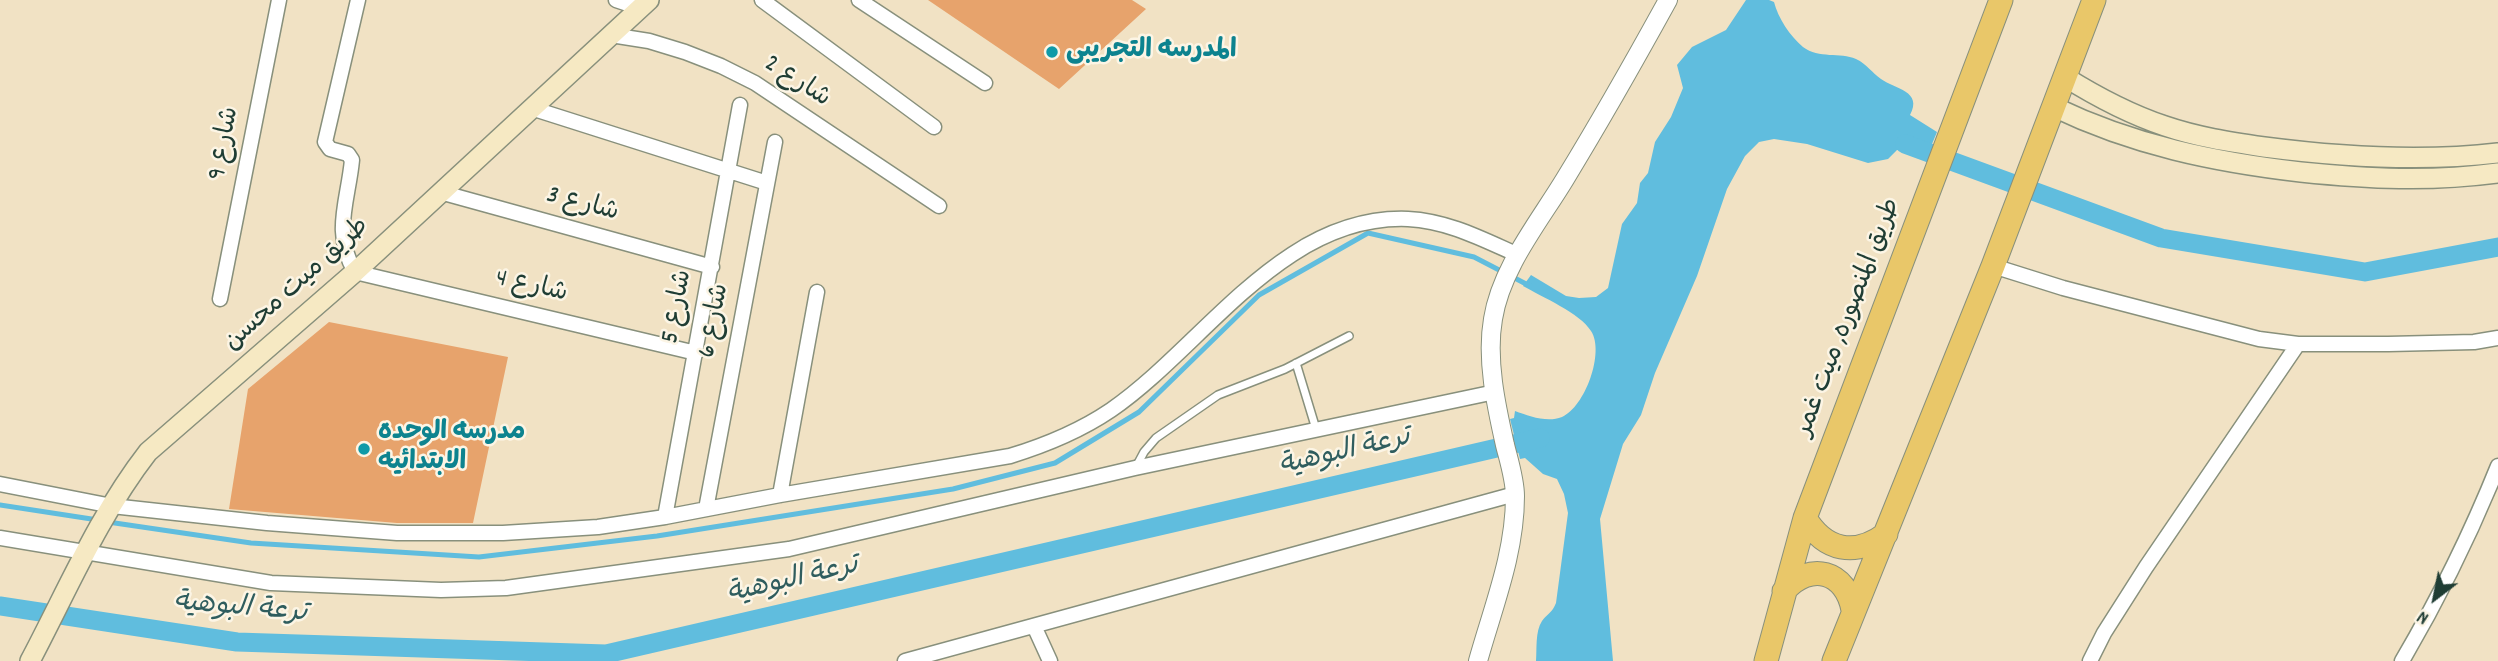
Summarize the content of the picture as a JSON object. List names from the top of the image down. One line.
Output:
{"streets":{"highway":["طريق المنصوره, ميت غمر"],"main road":["طريق ميت محسن"],"street":["شارع 2","شارع 9","شارع 3","شارع 4","شارع 5","شارع 6"]},"crossings":[["شارع 2","طريق ميت محسن"],["شارع 3","طريق ميت محسن"],["شارع 3","شارع 5"],["طريق ميت محسن","شارع 4"],["شارع 4","شارع 5"]],"water":["ترعة البوهية"],"places":["المدرسه التجريبى","مدرسه الوحده الابتدائيه"],"north":"bottom left"}
